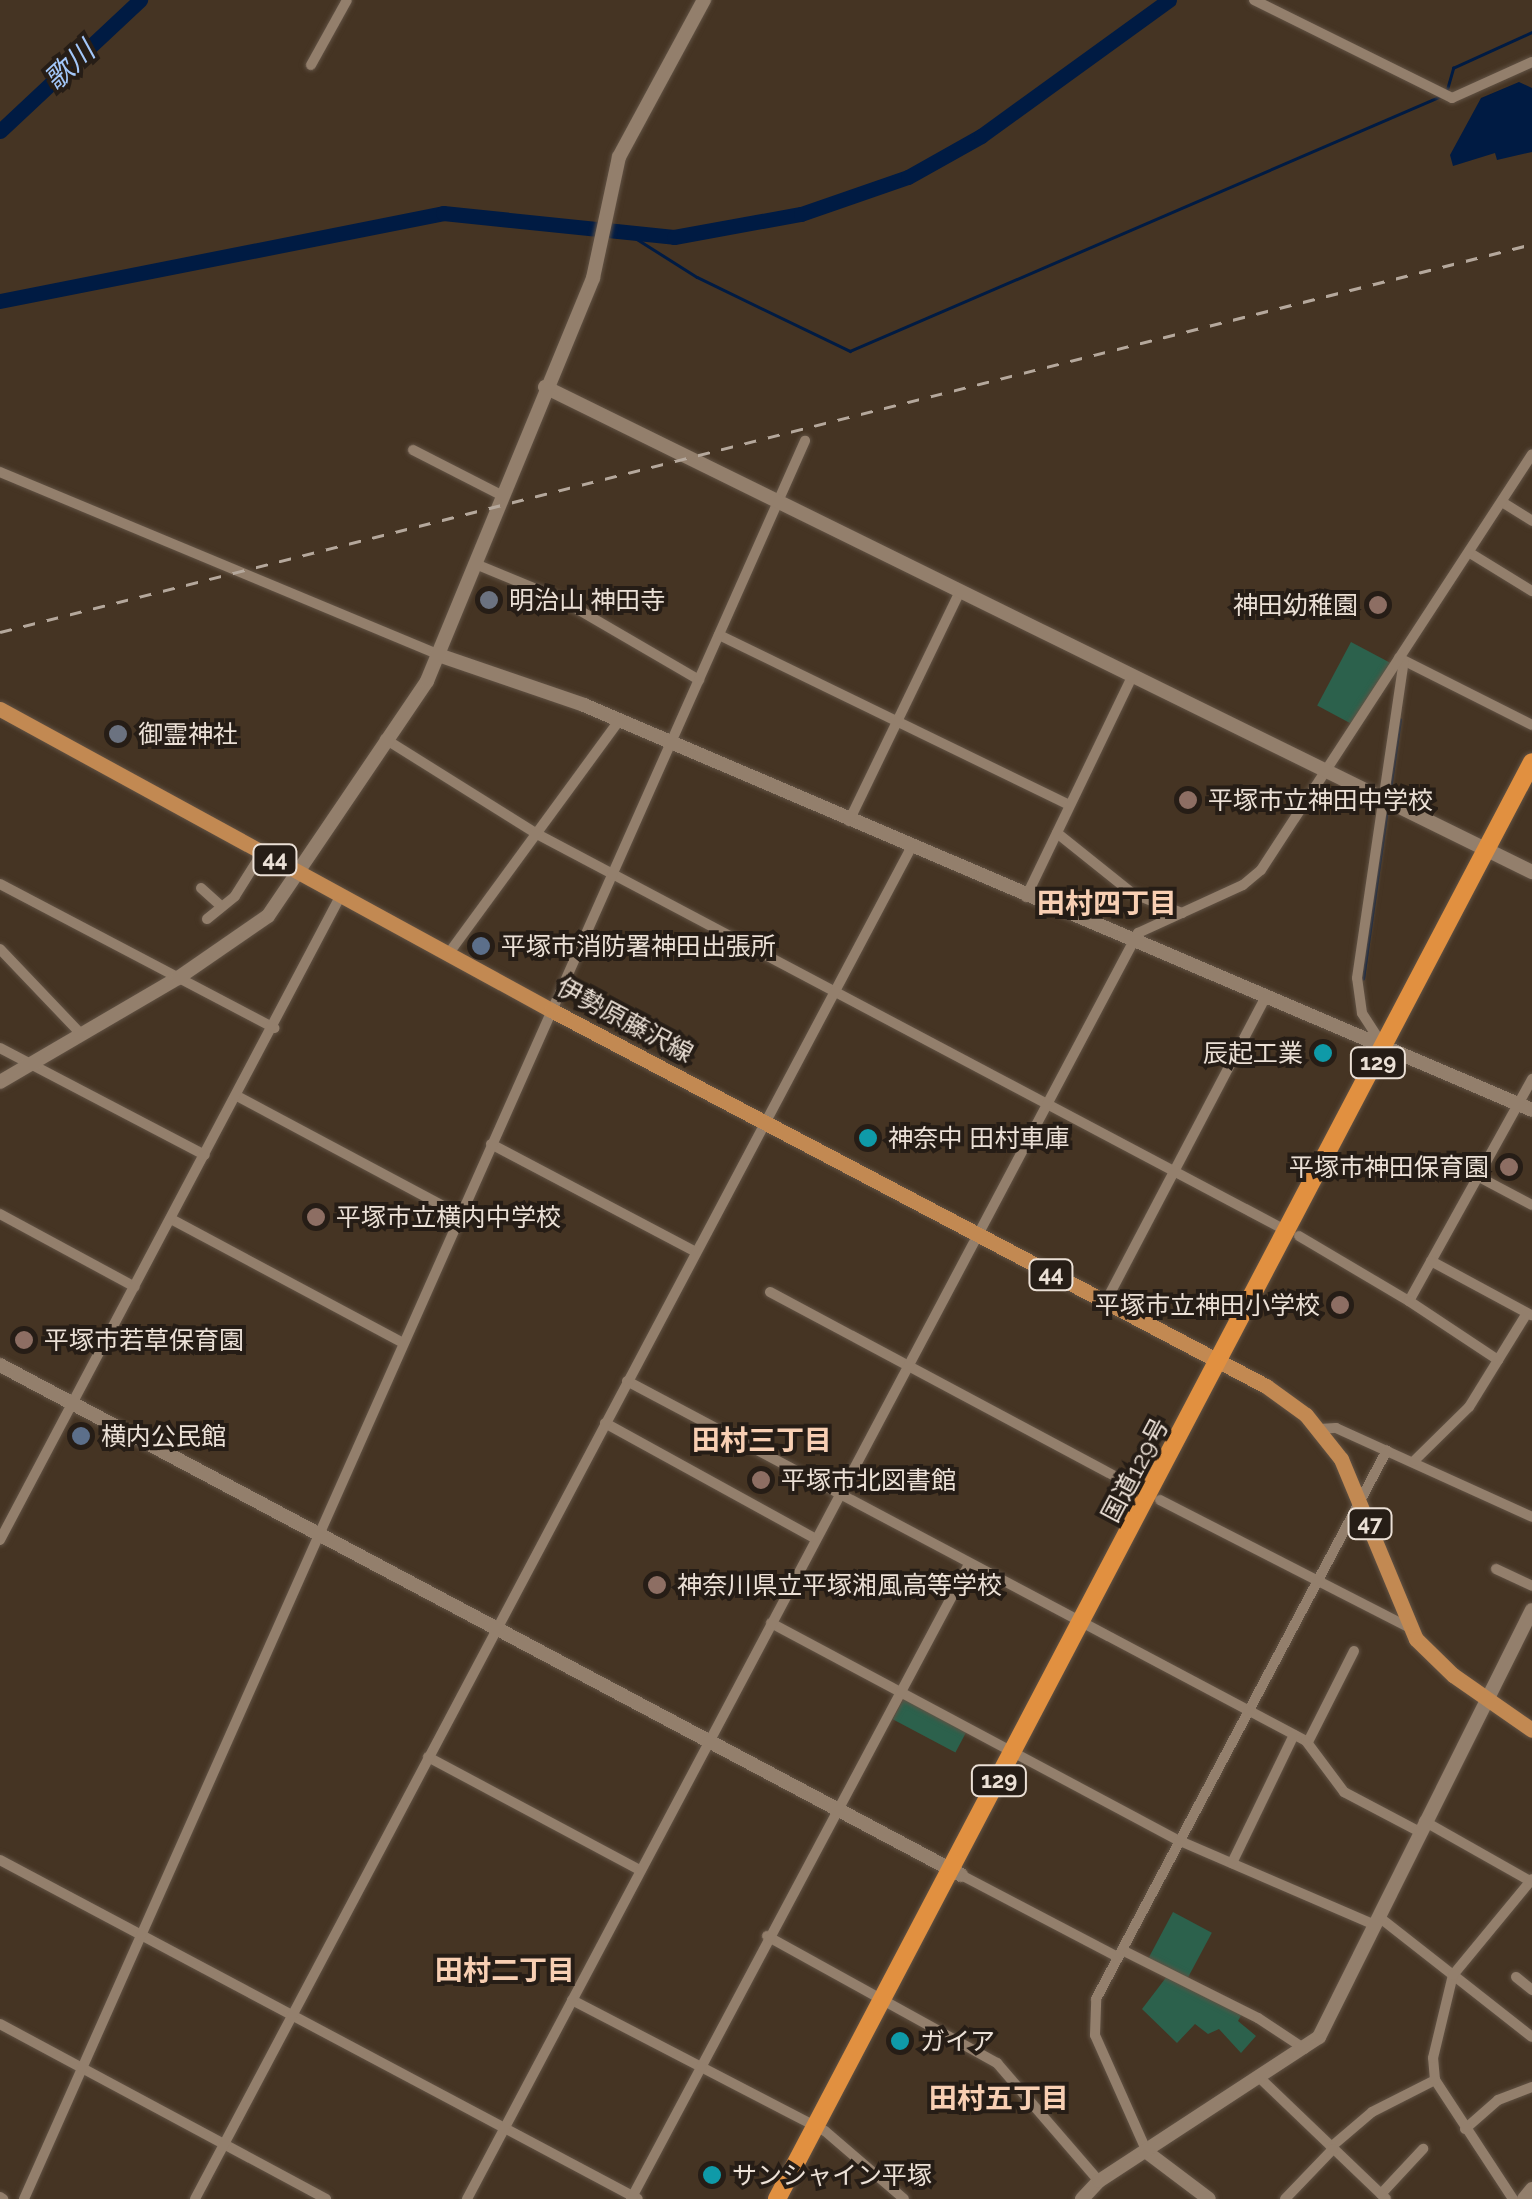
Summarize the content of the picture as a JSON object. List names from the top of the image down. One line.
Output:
{"streets":{"highway":["129","国道129号"],"main road":["44","伊勢原藤沢線","47"]},"crossings":[["伊勢原藤沢線","国道129号"],["伊勢原藤沢線","47"],["国道129号","47"]],"districts":["田村四丁目","田村三丁目","田村二丁目","田村五丁目"],"water":["歌川"],"places":["明治山 神田寺","神田幼稚園","御霊神社","平塚市立神田中学校","平塚市消防署神田出張所","辰起工業","神奈中 田村車庫","平塚市神田保育園","平塚市立横内中学校","平塚市立神田小学校","平塚市若草保育園","横内公民館","平塚市北図書館","神奈川県立平塚湘風高等学校","ガイア","サンシャイン平塚"]}
